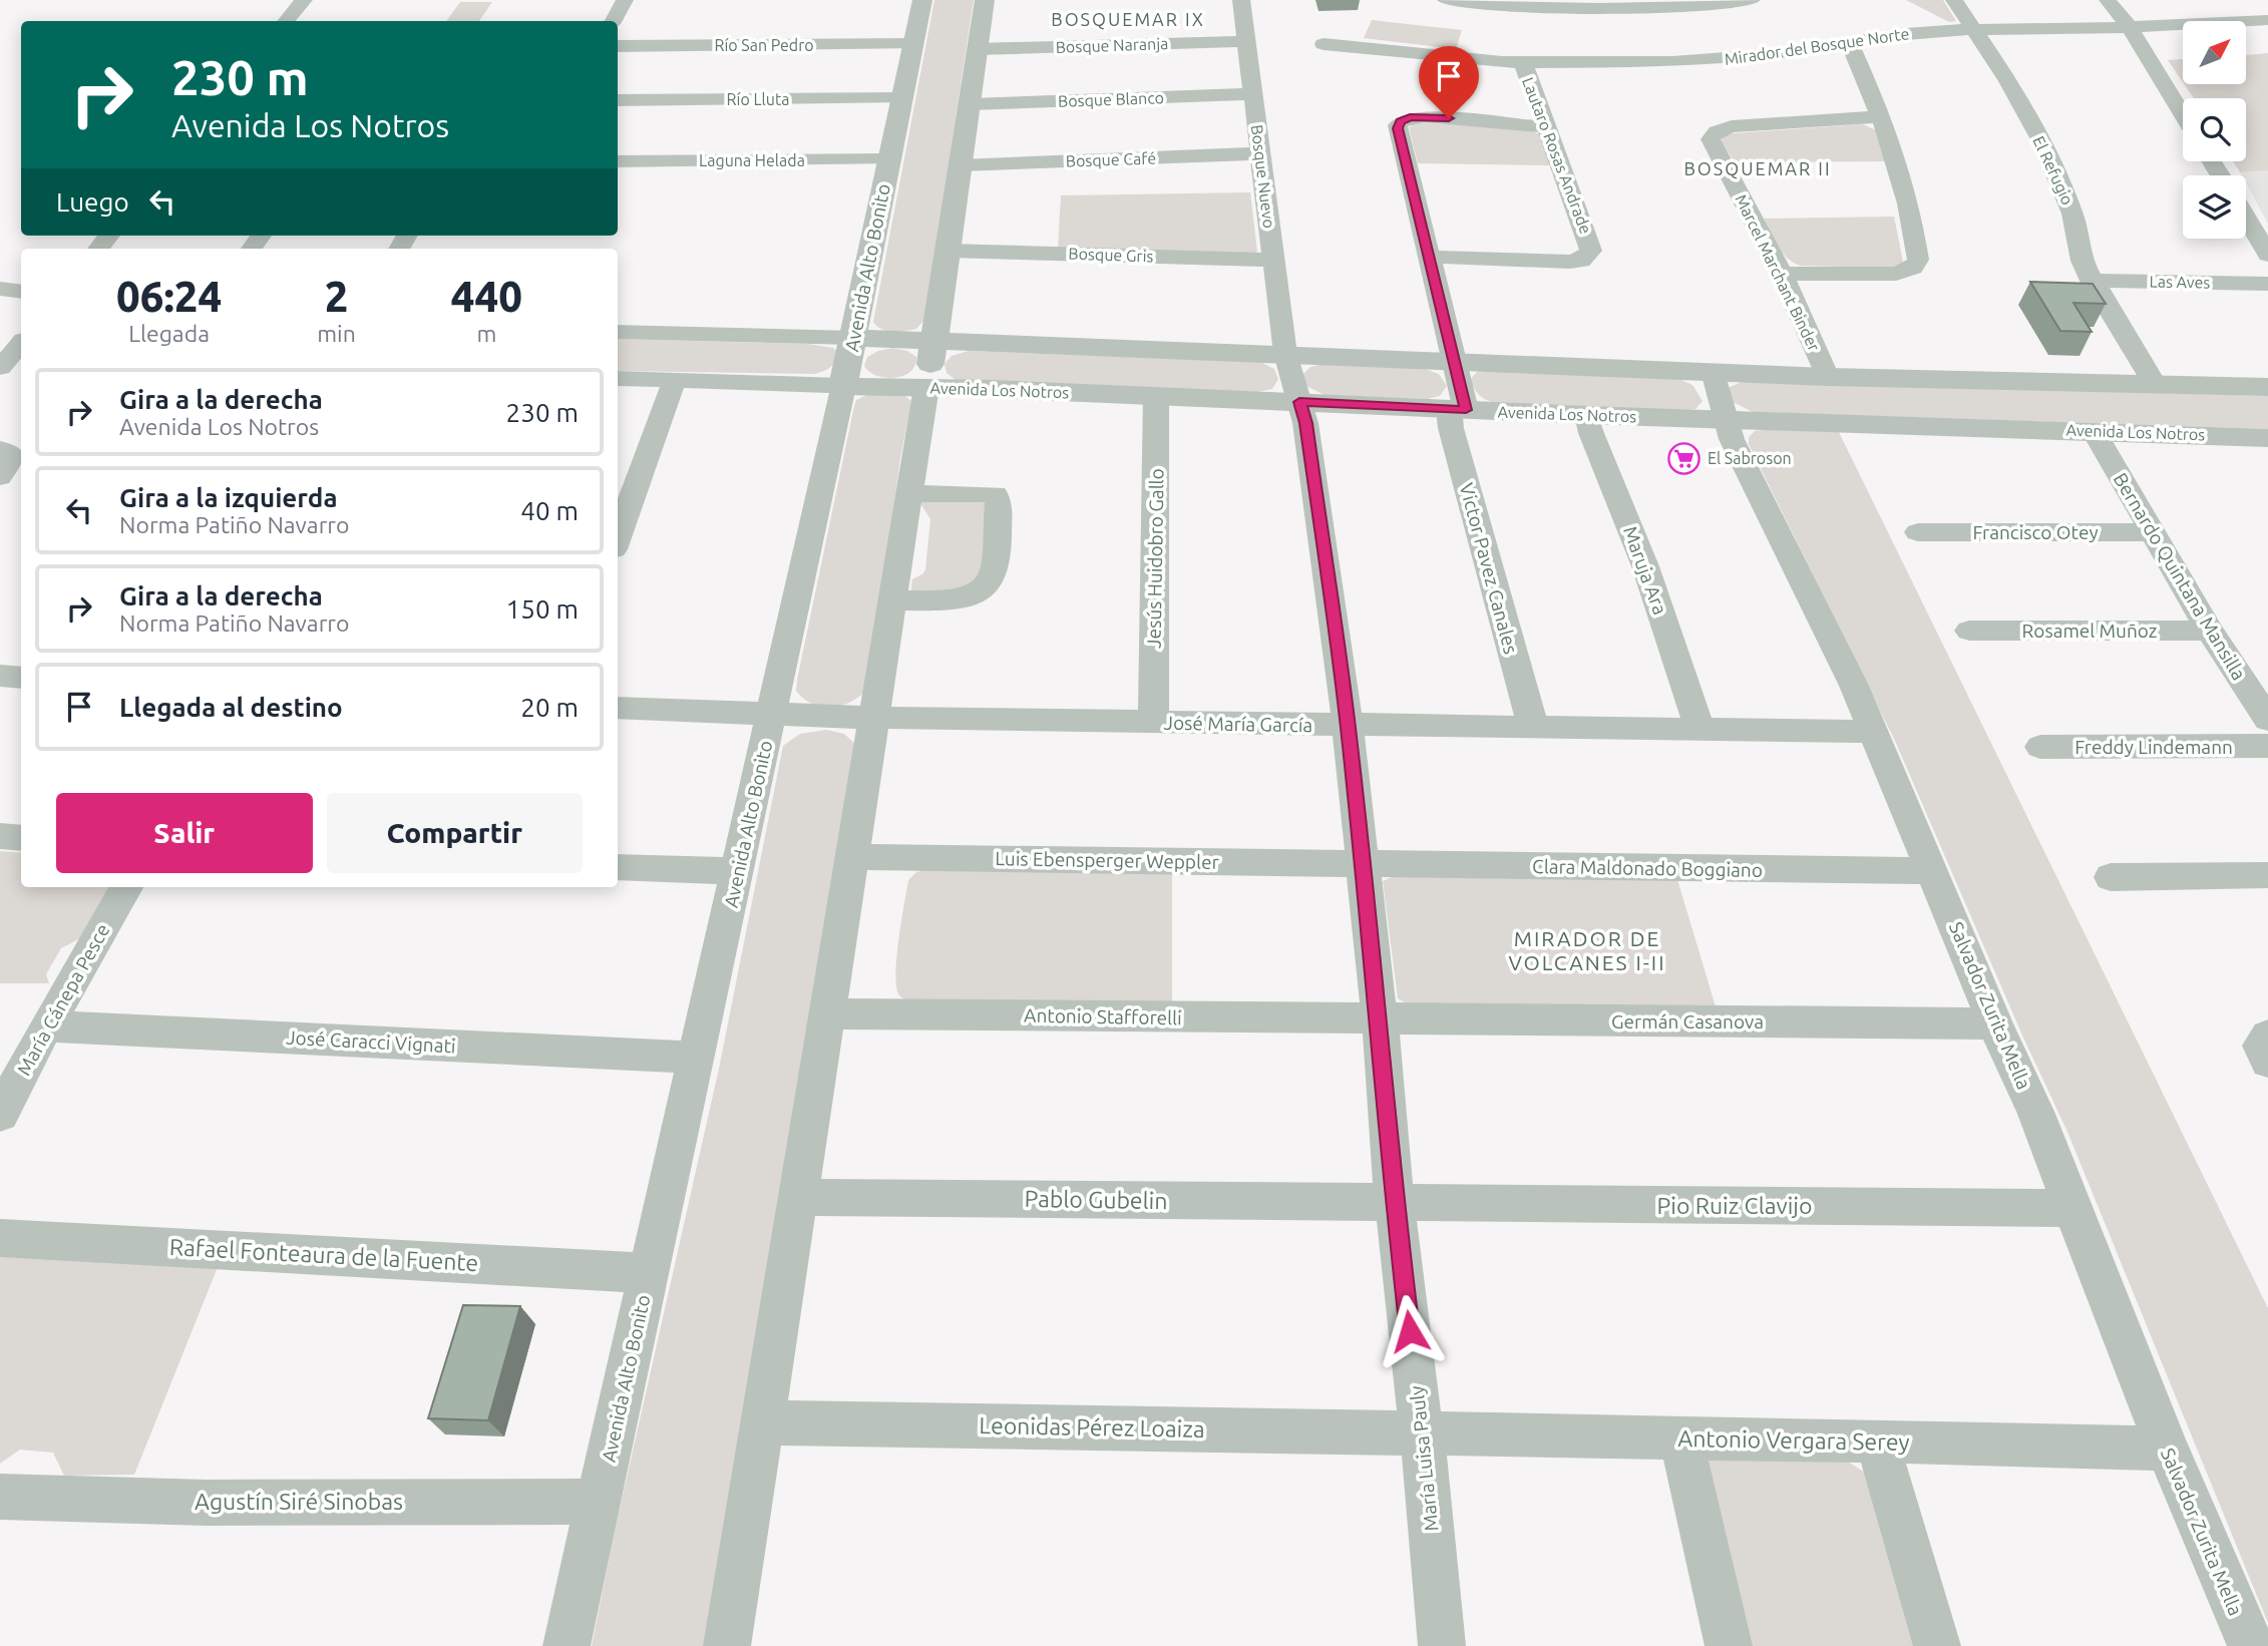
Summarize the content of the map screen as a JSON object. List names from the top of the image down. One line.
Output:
{"streets":{"street":["Río San Pedro","Bosque Naranja","Mirador del Bosque Norte","Río Lluta","Bosque Blanco","Lautaro Rosas Andrade","Bosque Café","Laguna Helada","El Refugio","Bosque Nuevo","Bosque Gris","Avenida Alto Bonito","Marcel Marchant Binder","Las Aves","Avenida Los Notros","Francisco Otey","Jesús Huidobro Gallo","Victor Pavez Canales","Maruja Ara","Bernardo Quintana Mansilla","Rosamel Muñoz","José María García","Freddy Lindemann","Luis Ebensperger Weppler","Clara Maldonado Boggiano","María Cánepa Pesce","Salvador Zurita Mella","Antonio Stafforelli","Germán Casanova","José Caracci Vignati","Pablo Gubelin","Pio Ruiz Clavijo","Rafael Fonteaura de la Fuente","Leonidas Pérez Loaiza","Antonio Vergara Serey","María Luisa Pauly","Agustín Siré Sinobas"]},"crossings":[["Río San Pedro","Avenida Alto Bonito"],["Bosque Naranja","Bosque Nuevo"],["Mirador del Bosque Norte","Lautaro Rosas Andrade"],["Mirador del Bosque Norte","El Refugio"],["Río Lluta","Avenida Alto Bonito"],["Bosque Blanco","Bosque Nuevo"],["Lautaro Rosas Andrade","Victor Pavez Canales"],["Bosque Café","Bosque Nuevo"],["Laguna Helada","Avenida Alto Bonito"],["El Refugio","Las Aves"],["Bosque Nuevo","Bosque Gris"],["Bosque Nuevo","María Luisa Pauly"],["Avenida Alto Bonito","Avenida Los Notros"],["Avenida Alto Bonito","José María García"],["Avenida Alto Bonito","José Caracci Vignati"],["Avenida Alto Bonito","Rafael Fonteaura de la Fuente"],["Avenida Alto Bonito","Agustín Siré Sinobas"],["Avenida Los Notros","Jesús Huidobro Gallo"],["Avenida Los Notros","Victor Pavez Canales"],["Avenida Los Notros","Maruja Ara"],["Avenida Los Notros","Bernardo Quintana Mansilla"],["Avenida Los Notros","Salvador Zurita Mella"],["Avenida Los Notros","María Luisa Pauly"],["Francisco Otey","Bernardo Quintana Mansilla"],["Jesús Huidobro Gallo","José María García"],["Victor Pavez Canales","José María García"],["Maruja Ara","José María García"],["Bernardo Quintana Mansilla","Rosamel Muñoz"],["José María García","Salvador Zurita Mella"],["José María García","María Luisa Pauly"],["Luis Ebensperger Weppler","Clara Maldonado Boggiano"],["Luis Ebensperger Weppler","María Luisa Pauly"],["Clara Maldonado Boggiano","Salvador Zurita Mella"],["Clara Maldonado Boggiano","María Luisa Pauly"],["María Cánepa Pesce","José Caracci Vignati"],["Salvador Zurita Mella","Germán Casanova"],["Salvador Zurita Mella","Pio Ruiz Clavijo"],["Salvador Zurita Mella","Antonio Vergara Serey"],["Antonio Stafforelli","Germán Casanova"],["Antonio Stafforelli","María Luisa Pauly"],["Germán Casanova","María Luisa Pauly"],["Pablo Gubelin","Pio Ruiz Clavijo"],["Pablo Gubelin","María Luisa Pauly"],["Pio Ruiz Clavijo","María Luisa Pauly"],["Leonidas Pérez Loaiza","Antonio Vergara Serey"],["Leonidas Pérez Loaiza","María Luisa Pauly"],["Antonio Vergara Serey","María Luisa Pauly"]],"districts":["BOSQUEMAR IX","BOSQUEMAR II","MIRADOR DE VOLCANES I-II"],"places":{"supermarket":["El Sabroson"]},"north":"top right","page":{"turn":["230 m","Avenida Los Notros"],"then":"Luego","eta":["06:24","Llegada","2","min","440","m"],"list":[{"name":"Gira a la derecha","note":"Avenida Los Notros","value":"230 m"},{"name":"Gira a la izquierda","note":"Norma Patiño Navarro","value":"40 m"},{"name":"Gira a la derecha","note":"Norma Patiño Navarro","value":"150 m"},{"name":"Llegada al destino","value":"20 m"}],"buttons":["Salir","Compartir"]}}
